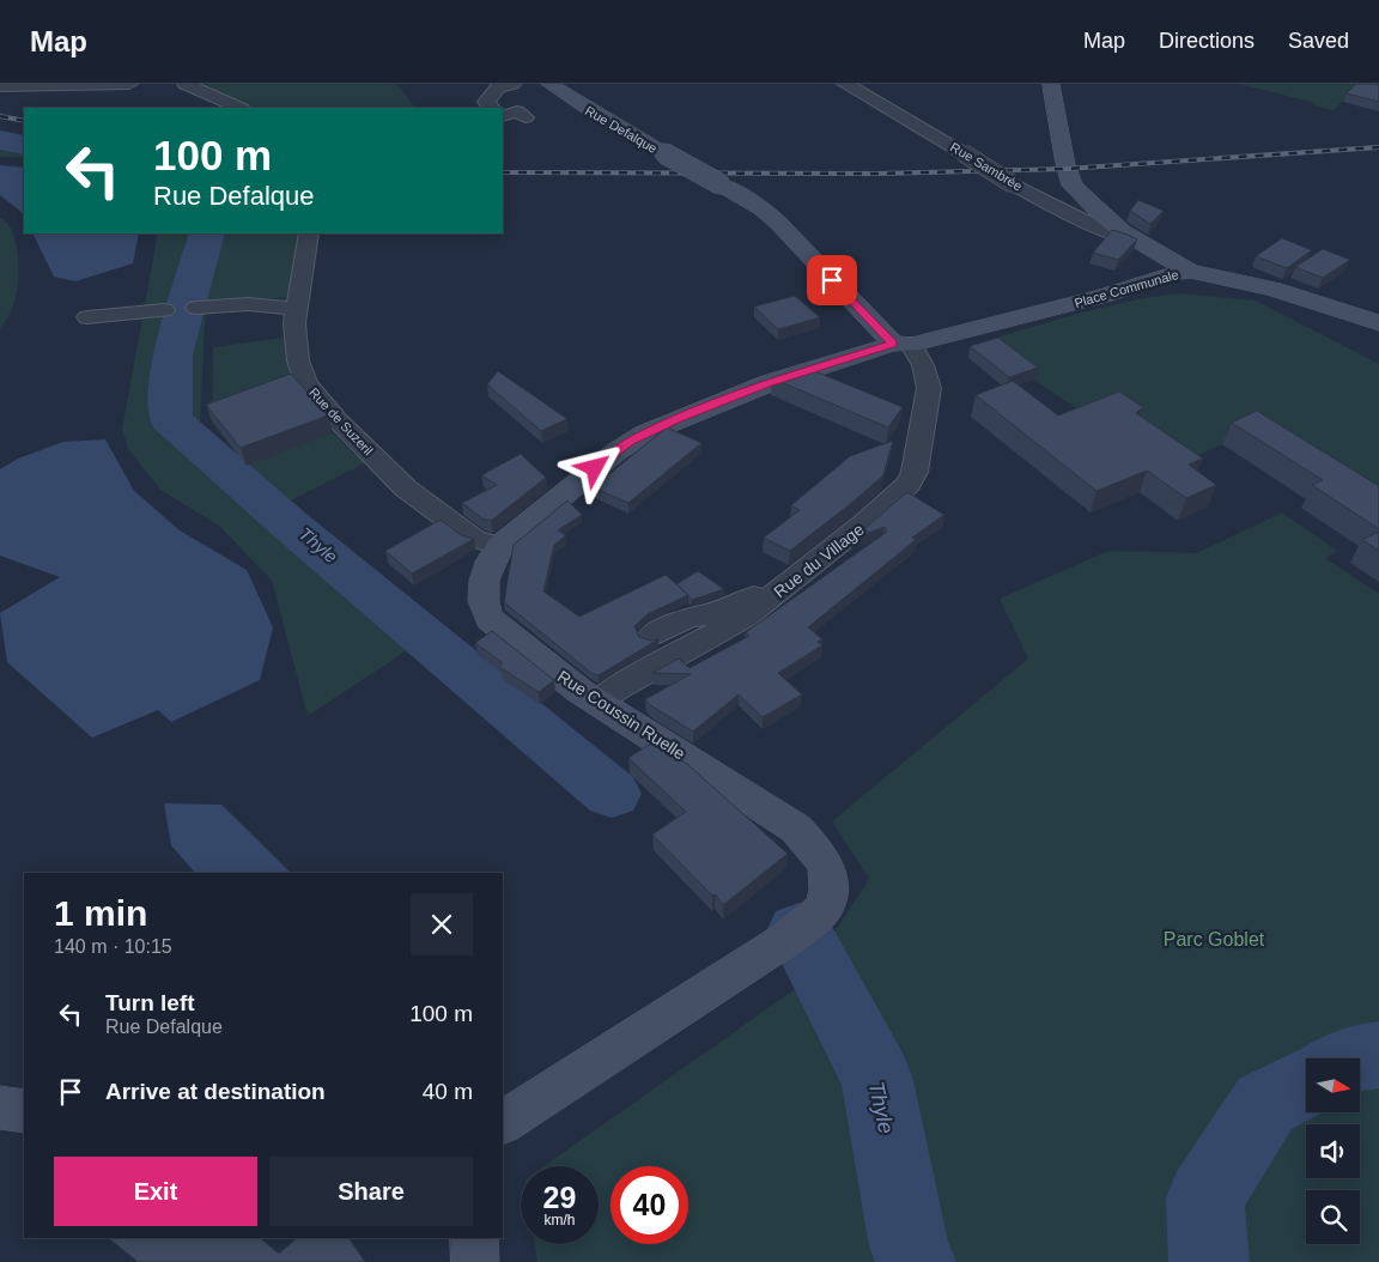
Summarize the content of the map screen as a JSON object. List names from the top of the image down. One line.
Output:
{"streets":{"street":["Rue Defalque","Rue Sambrée","Place Communale","Rue de Suzeril","Rue du Village","Rue Coussin Ruelle"]},"crossings":[["Rue Defalque","Place Communale"],["Rue Defalque","Rue du Village"],["Rue Defalque","Rue Coussin Ruelle"],["Place Communale","Rue du Village"],["Place Communale","Rue Coussin Ruelle"],["Rue de Suzeril","Rue Coussin Ruelle"],["Rue du Village","Rue Coussin Ruelle"]],"water":["Thyle"],"parks":["Parc Goblet"],"north":"right","page":{"header":"Map","nav":["Map","Directions","Saved"],"turn":["100 m","Rue Defalque"],"heading":["1 min","140 m · 10:15"],"list":[{"name":"Turn left","note":"Rue Defalque","value":"100 m"},{"name":"Arrive at destination","value":"40 m"}],"buttons":["Exit","Share"],"speed":"29 km/h","limit":"40"}}
